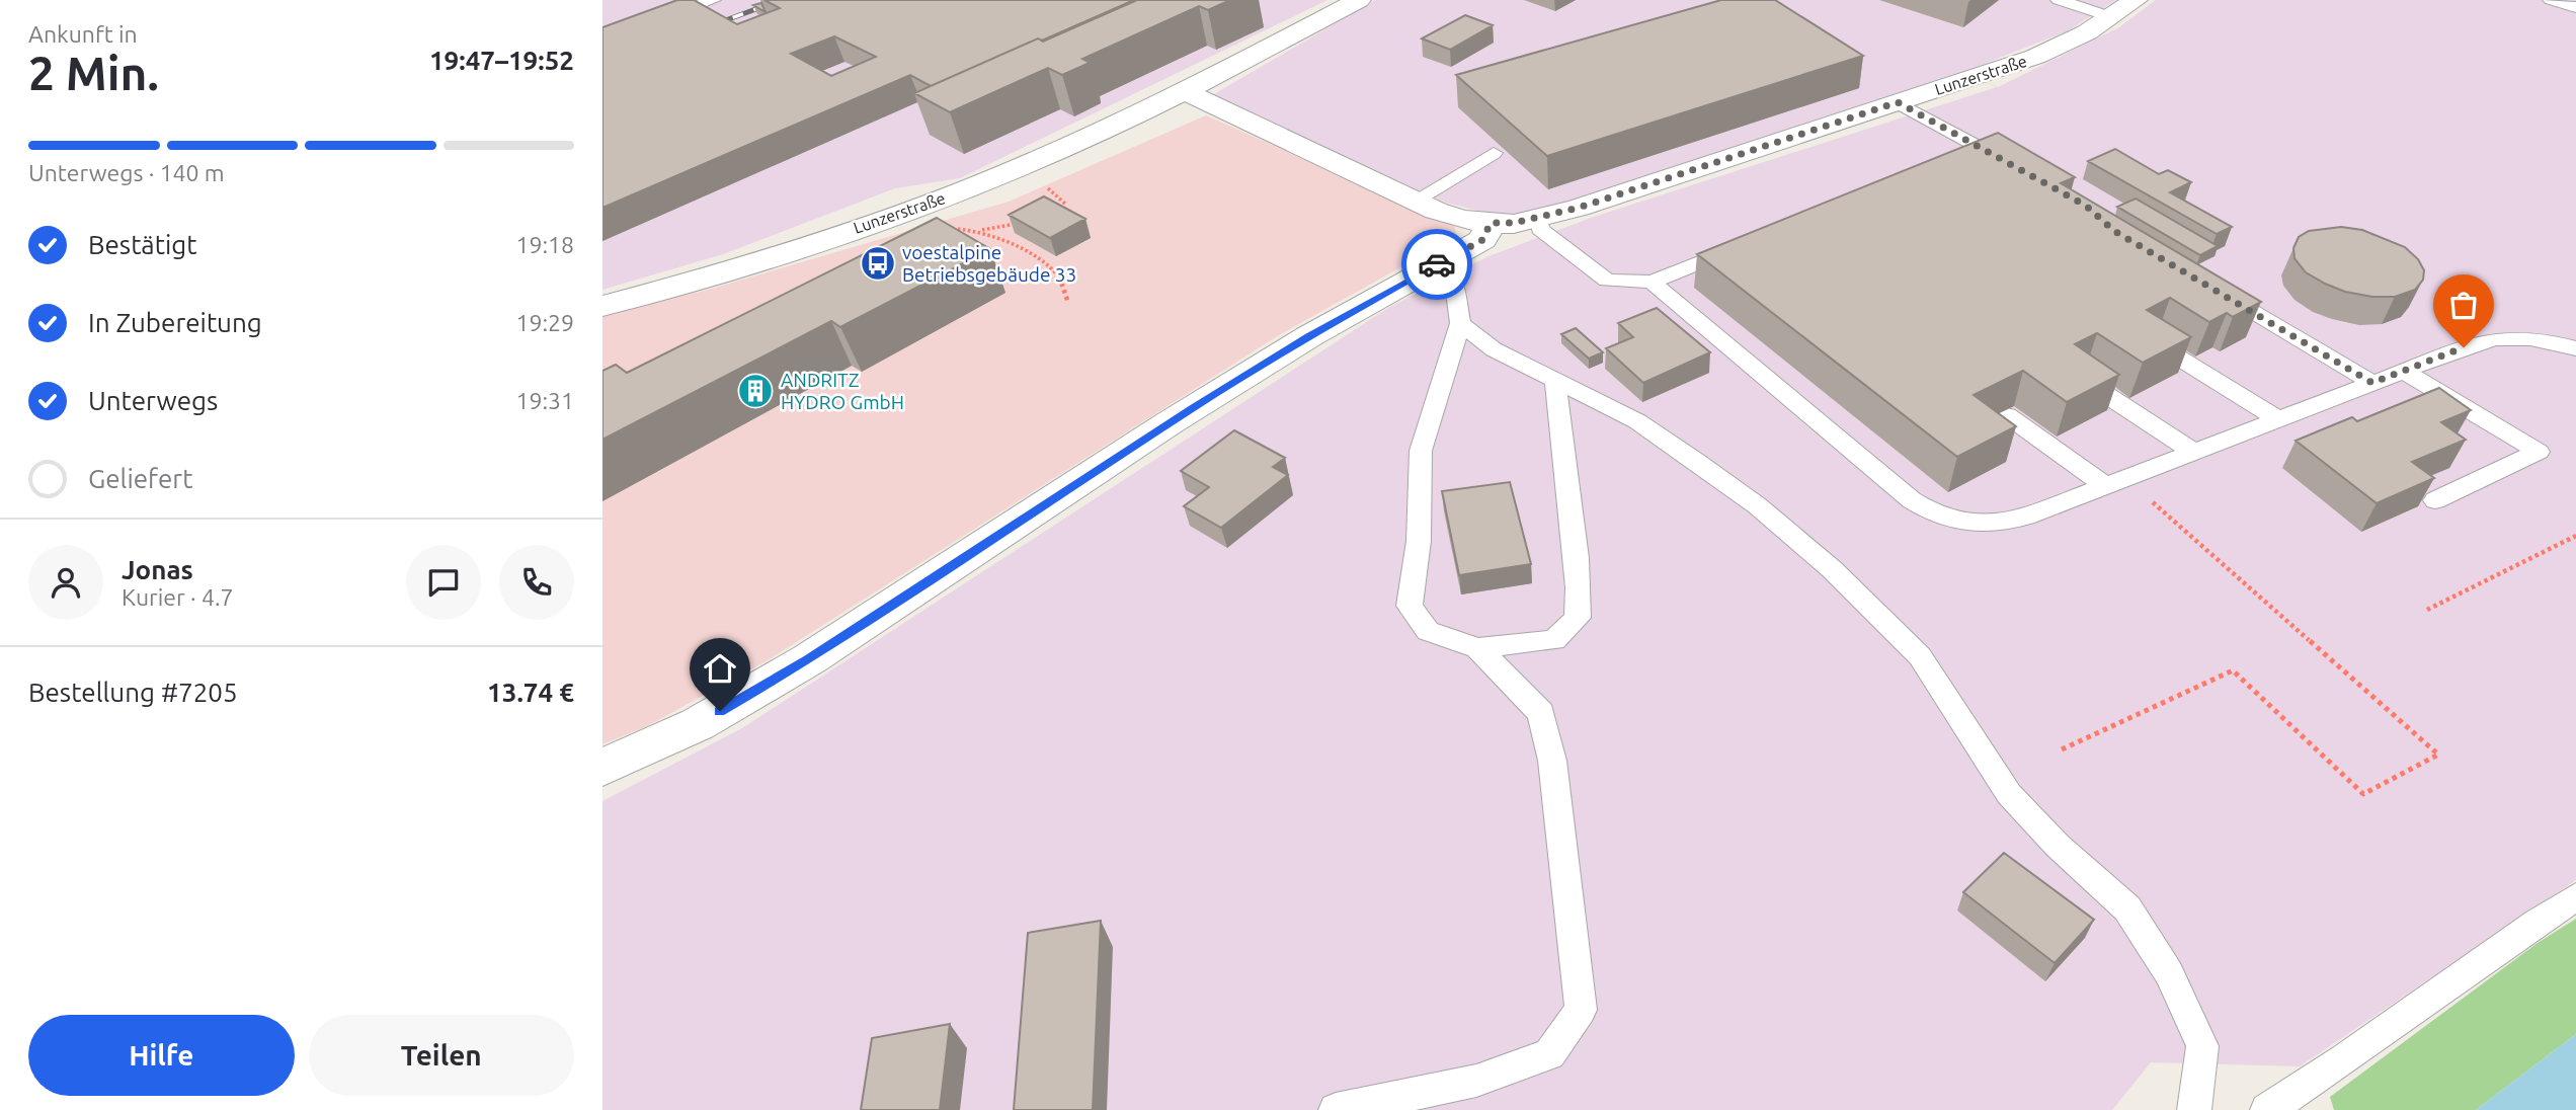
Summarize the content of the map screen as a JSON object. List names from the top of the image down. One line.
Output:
{"streets":{"street":["Lunzerstraße"]},"places":{"bus stop":["voestalpine Betriebsgebäude 33"],"building":["ANDRITZ HYDRO GmbH"]},"page":{"heading":["2 Min.","Ankunft in","19:47–19:52"],"panel":["Jonas","Kurier · 4.7","Bestellung #7205","13.74 €"],"bar":"Unterwegs · 140 m","list":[["Bestätigt","19:18"],["In Zubereitung","19:29"],["Unterwegs","19:31"],"Geliefert"],"buttons":["Hilfe","Teilen"]}}
